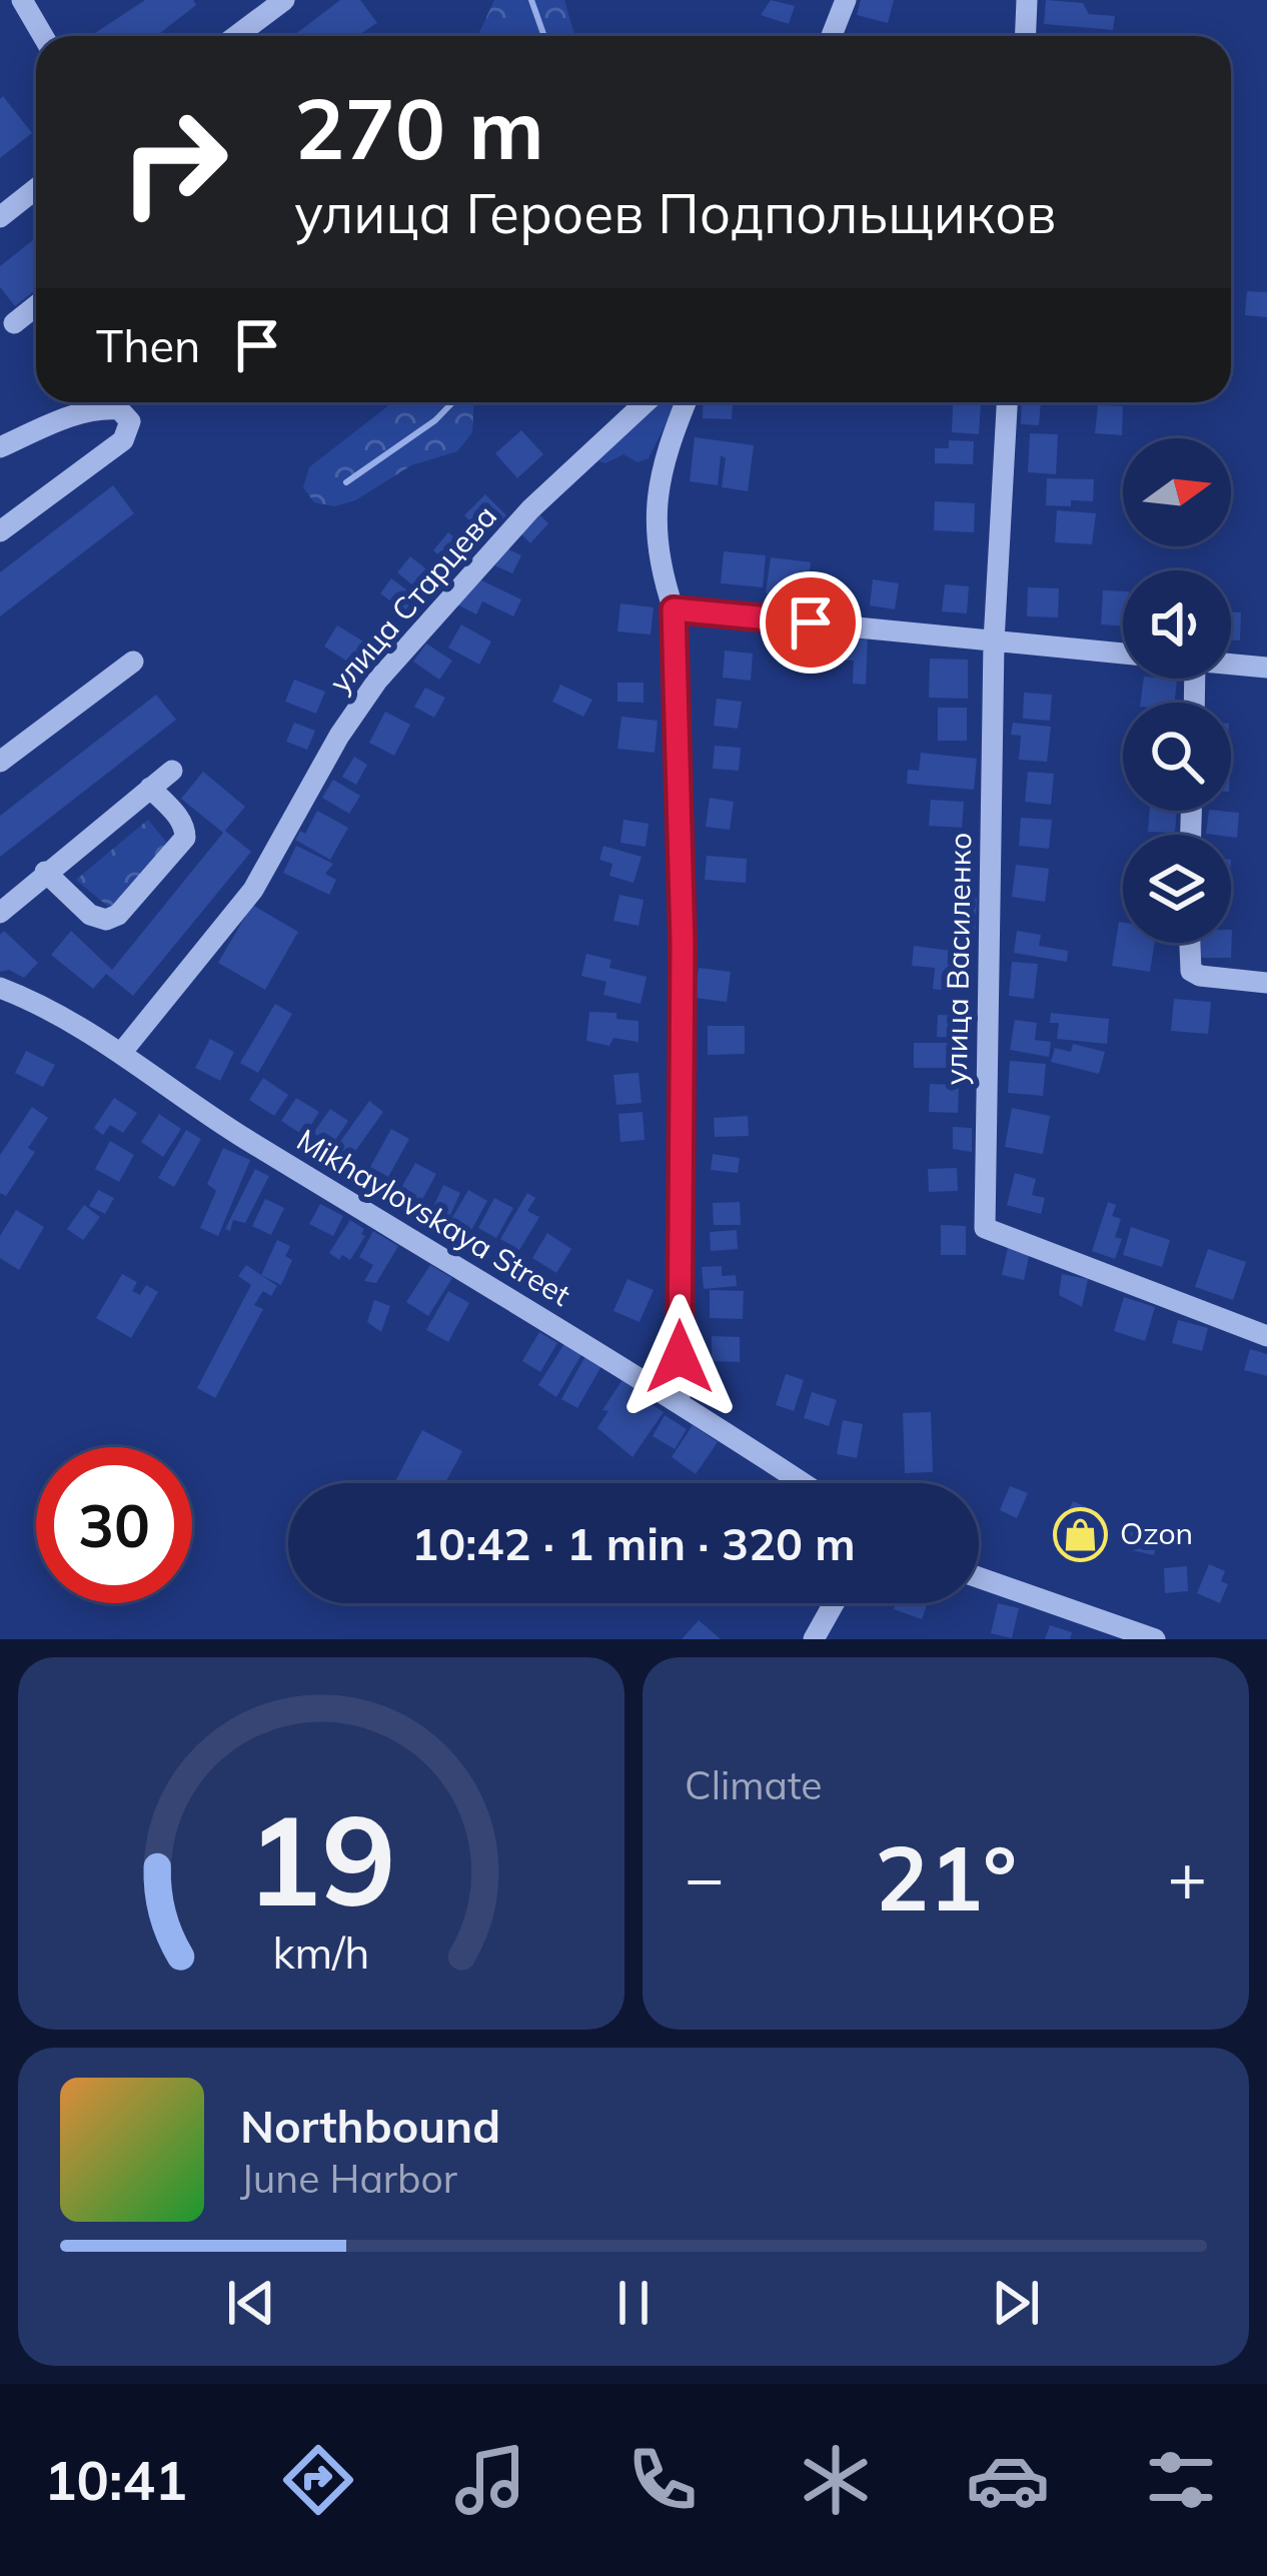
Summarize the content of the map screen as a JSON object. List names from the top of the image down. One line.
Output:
{"streets":{"street":["улица Старцева","улица Василенко","Mikhaylovskaya Street"]},"crossings":[["улица Старцева","Mikhaylovskaya Street"]],"places":{"shop":["Ozon"]},"north":"right","page":{"turn":["270 m","улица Героев Подпольщиков"],"then":"Then","limit":"30","trip":"10:42 · 1 min · 320 m","tile":"Climate","heat":["−","21°","+"],"song":["Northbound","June Harbor"],"tabs":"10:41","gauge":["19","km/h"]}}
